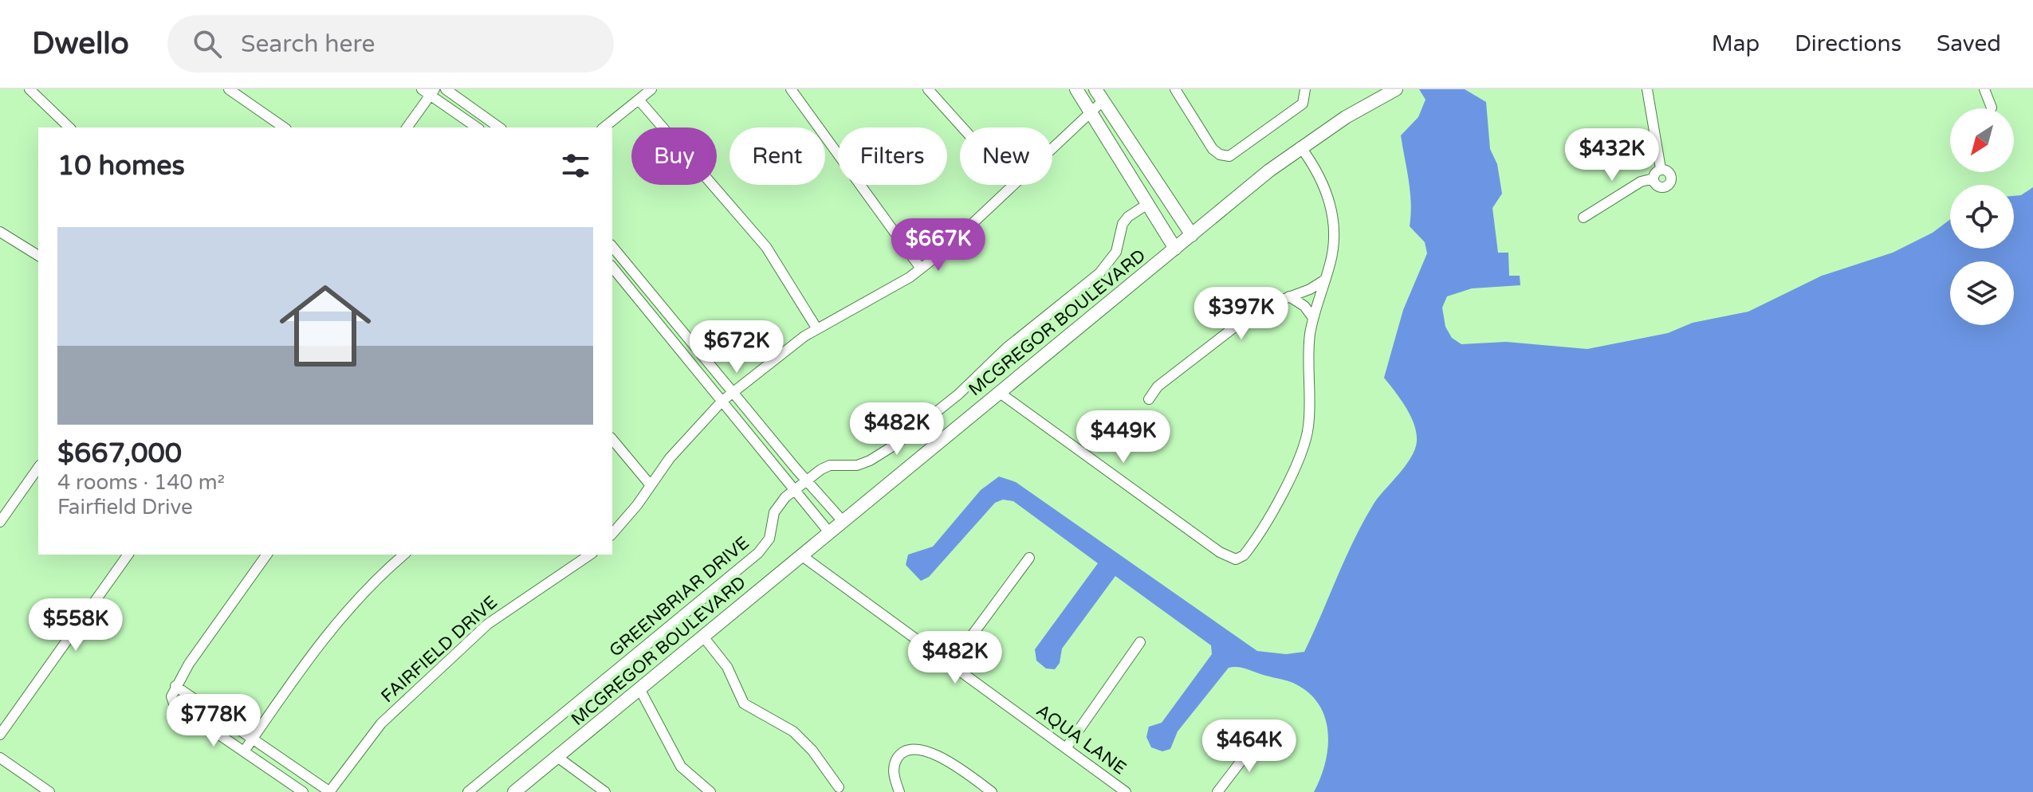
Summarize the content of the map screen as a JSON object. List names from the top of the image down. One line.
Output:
{"streets":{"main road":["MCGREGOR BOULEVARD"],"street":["GREENBRIAR DRIVE","FAIRFIELD DRIVE","AQUA LANE"]},"crossings":[["MCGREGOR BOULEVARD","AQUA LANE"]],"north":"bottom left","page":{"header":"Dwello","search":"Search here","nav":["Map","Directions","Saved"],"chip":["Buy","Rent","Filters","New"],"heading":"10 homes","price":["$432K","$667K","$397K","$672K","$482K","$449K","$558K","$482K","$778K","$464K"],"list":[{"name":"$667,000","note":"4 rooms · 140 m² · Fairfield Drive"}]}}
